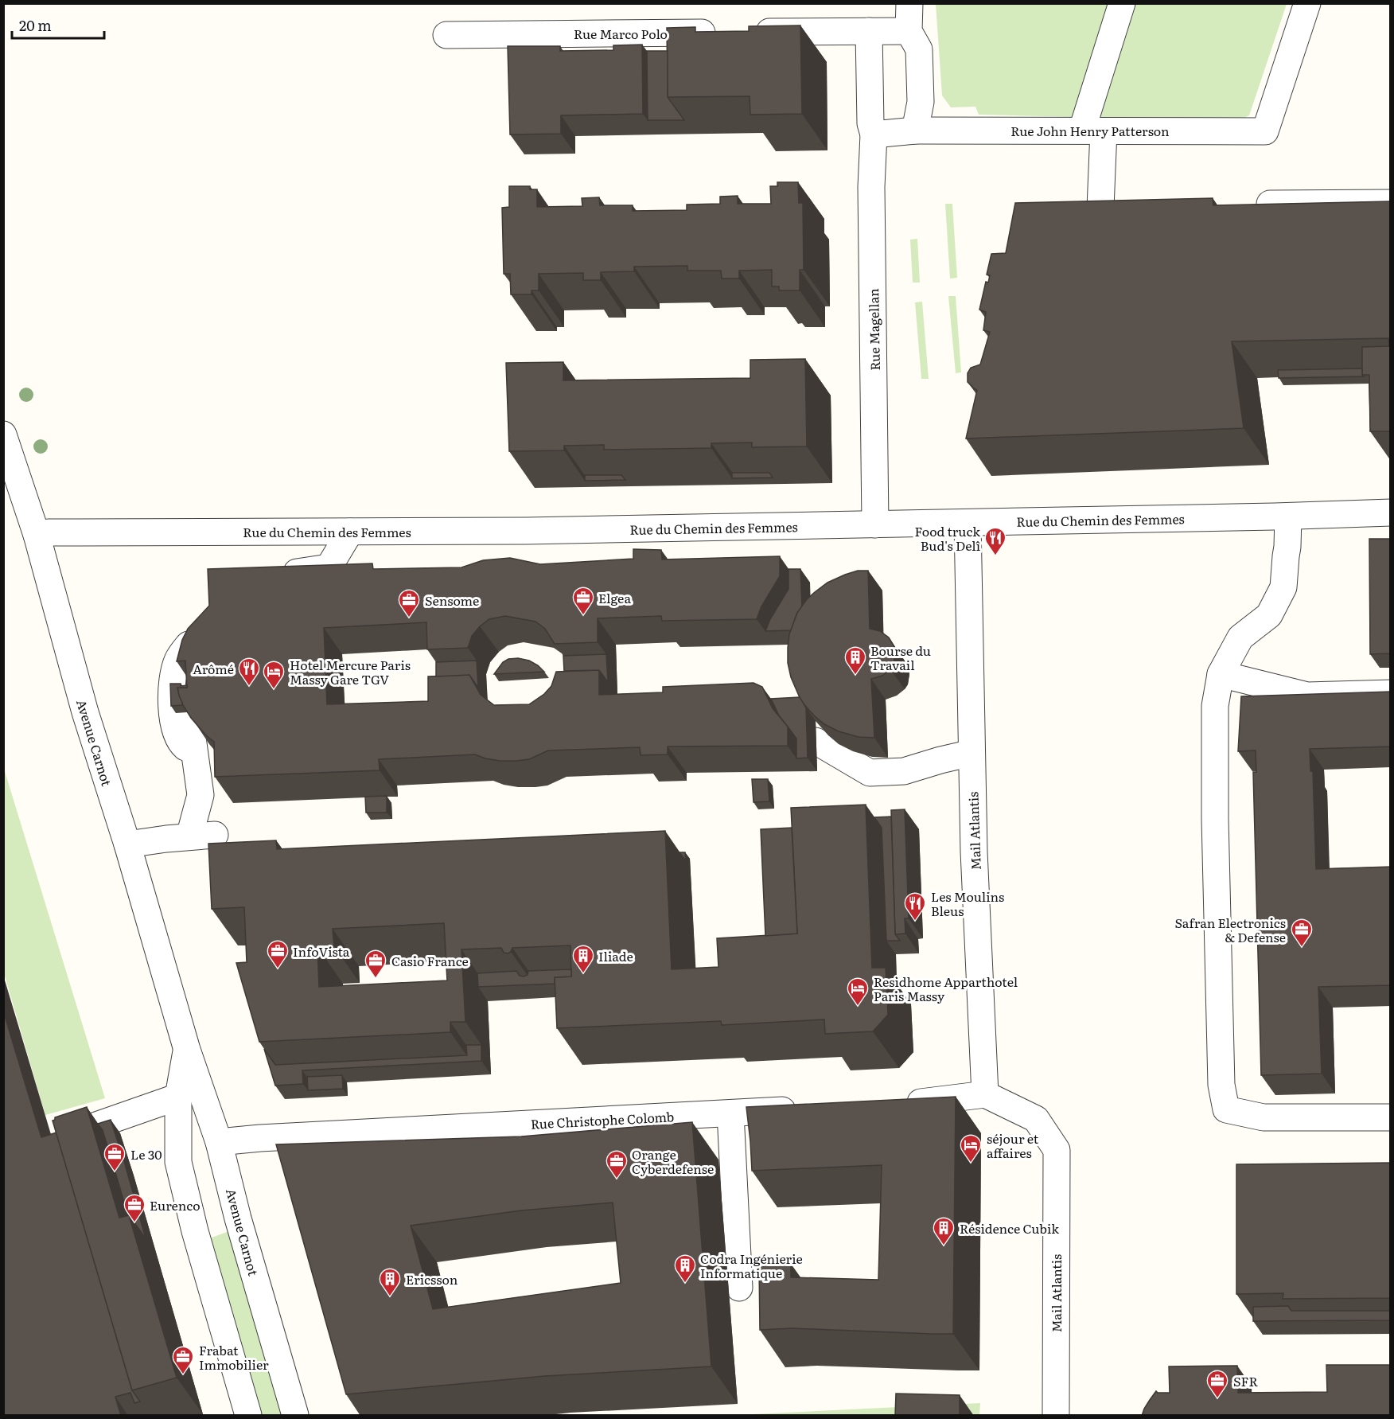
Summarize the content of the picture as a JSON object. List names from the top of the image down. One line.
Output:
{"streets":{"street":["Rue Marco Polo","Rue John Henry Patterson","Rue Magellan","Rue du Chemin des Femmes","Avenue Carnot","Mail Atlantis","Rue Christophe Colomb"]},"crossings":[["Rue Marco Polo","Rue Magellan"],["Rue Magellan","Rue du Chemin des Femmes"],["Rue du Chemin des Femmes","Avenue Carnot"],["Rue du Chemin des Femmes","Mail Atlantis"],["Avenue Carnot","Rue Christophe Colomb"]],"places":{"restaurant":["Food truck Bud's Delî","Arômé","Les Moulins Bleus"],"office":["Elgea","Sensome","Safran Electronics & Defense","InfoVista","Casio France","Le 30","Orange Cyberdefense","Eurenco","Frabat Immobilier","SFR"],"building":["Bourse du Travail","Iliade","Résidence Cubik","Codra Ingénierie Informatique","Ericsson"],"hotel":["Hotel Mercure Paris Massy Gare TGV","Residhome Apparthotel Paris Massy","séjour et affaires"]},"scale_bar":"20 m"}
